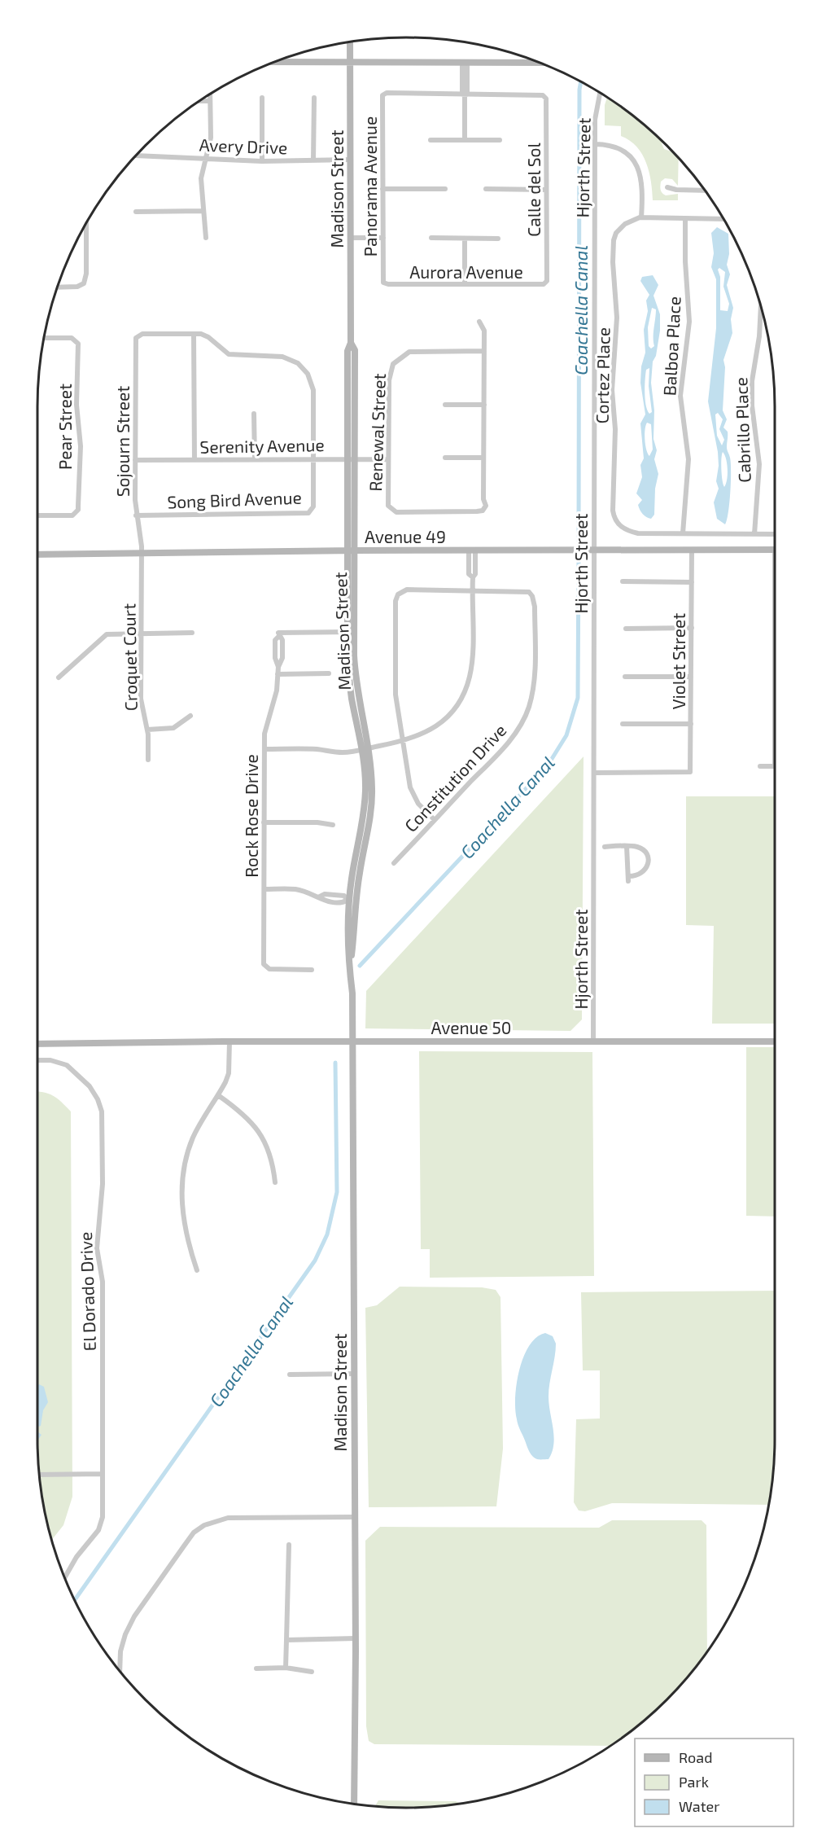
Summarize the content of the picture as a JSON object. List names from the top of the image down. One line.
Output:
{"streets":{"main road":["Madison Street","Avenue 49","Avenue 50"],"street":["Avery Drive","Hjorth Street","Panorama Avenue","Calle del Sol","Aurora Avenue","Balboa Place","Cortez Place","Pear Street","Cabrillo Place","Renewal Street","Sojourn Street","Serenity Avenue","Song Bird Avenue","Croquet Court","Violet Street","Constitution Drive","Rock Rose Drive","El Dorado Drive"]},"crossings":[["Avery Drive","Madison Street"],["Hjorth Street","Avenue 49"],["Hjorth Street","Violet Street"],["Hjorth Street","Avenue 50"],["Panorama Avenue","Calle del Sol"],["Panorama Avenue","Aurora Avenue"],["Madison Street","Serenity Avenue"],["Madison Street","Avenue 49"],["Madison Street","Rock Rose Drive"],["Madison Street","Avenue 50"],["Calle del Sol","Aurora Avenue"],["Balboa Place","Cortez Place"],["Renewal Street","Serenity Avenue"],["Sojourn Street","Serenity Avenue"],["Sojourn Street","Song Bird Avenue"],["Sojourn Street","Avenue 49"],["Sojourn Street","Croquet Court"],["Serenity Avenue","Song Bird Avenue"],["Avenue 49","Croquet Court"],["Avenue 49","Violet Street"]],"water":["Coachella Canal"],"legend":["Road","Park","Water"]}
